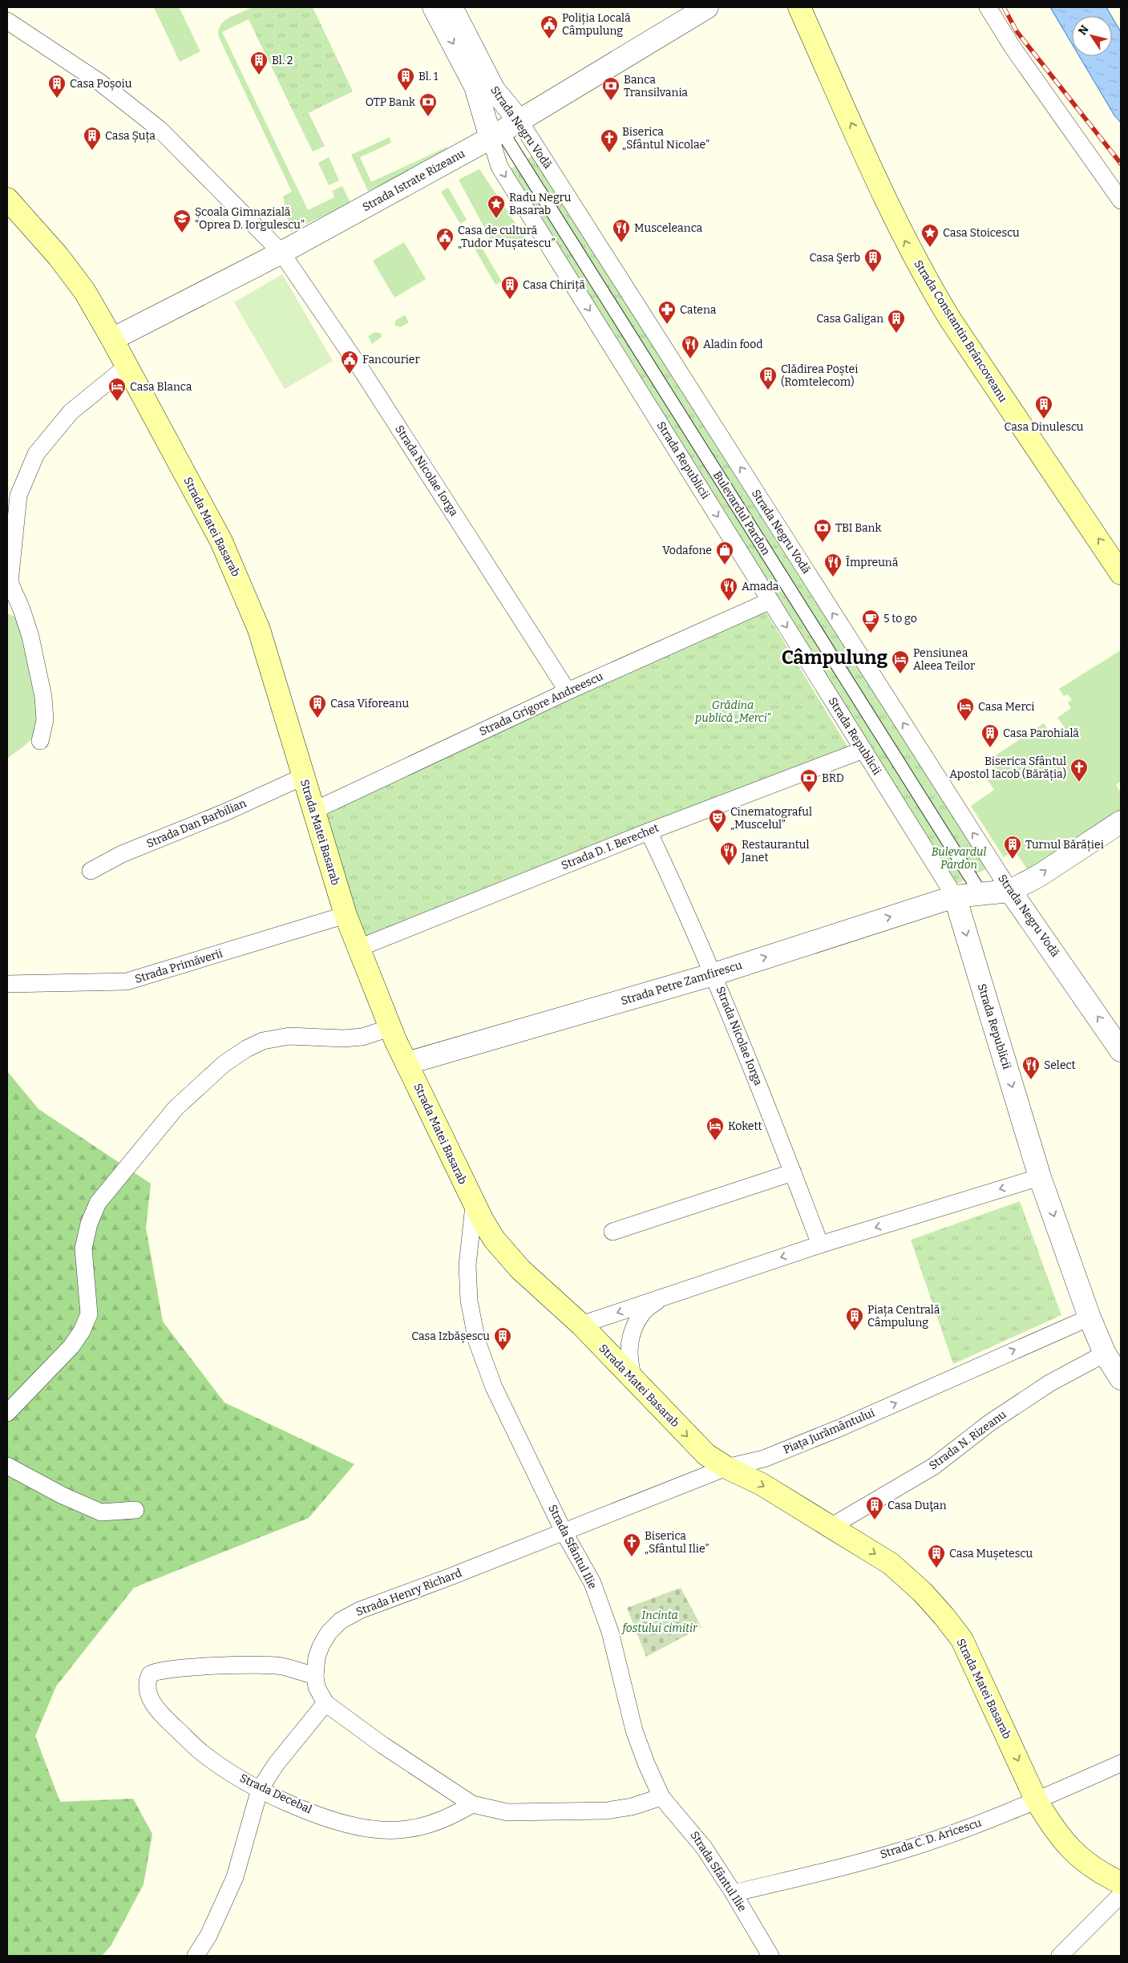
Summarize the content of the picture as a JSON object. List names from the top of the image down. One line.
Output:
{"streets":{"main road":["Strada Constantin Brâncoveanu","Strada Matei Basarab"],"street":["Strada Negru Vodă","Strada Istrate Rizeanu","Strada Republicii","Strada Nicolae Iorga","Bulevardul Pardon","Strada Grigore Andreescu","Strada Dan Barbilian","Strada D. I. Berechet","Strada Primăverii","Strada Petre Zamfirescu","Piața Jurământului","Strada N. Rizeanu","Strada Sfântul Ilie","Strada Henry Richard","Strada Decebal","Strada C. D. Aricescu"]},"crossings":[["Strada Negru Vodă","Strada Istrate Rizeanu"],["Strada Negru Vodă","Strada Republicii"],["Strada Negru Vodă","Bulevardul Pardon"],["Strada Negru Vodă","Strada Petre Zamfirescu"],["Strada Istrate Rizeanu","Strada Republicii"],["Strada Istrate Rizeanu","Strada Nicolae Iorga"],["Strada Istrate Rizeanu","Bulevardul Pardon"],["Strada Istrate Rizeanu","Strada Matei Basarab"],["Strada Republicii","Bulevardul Pardon"],["Strada Republicii","Strada Grigore Andreescu"],["Strada Republicii","Strada D. I. Berechet"],["Strada Republicii","Strada Petre Zamfirescu"],["Strada Republicii","Piața Jurământului"],["Strada Republicii","Strada N. Rizeanu"],["Strada Nicolae Iorga","Strada Grigore Andreescu"],["Strada Nicolae Iorga","Strada D. I. Berechet"],["Strada Nicolae Iorga","Strada Petre Zamfirescu"],["Bulevardul Pardon","Strada Petre Zamfirescu"],["Strada Matei Basarab","Strada Grigore Andreescu"],["Strada Matei Basarab","Strada Dan Barbilian"],["Strada Matei Basarab","Strada D. I. Berechet"],["Strada Matei Basarab","Strada Primăverii"],["Strada Matei Basarab","Strada Petre Zamfirescu"],["Strada Matei Basarab","Piața Jurământului"],["Strada Matei Basarab","Strada N. Rizeanu"],["Strada Matei Basarab","Strada Sfântul Ilie"],["Strada Matei Basarab","Strada C. D. Aricescu"],["Piața Jurământului","Strada Sfântul Ilie"],["Piața Jurământului","Strada Henry Richard"],["Strada Sfântul Ilie","Strada Henry Richard"],["Strada Sfântul Ilie","Strada C. D. Aricescu"],["Strada Henry Richard","Strada Decebal"]],"one_way":["Strada Constantin Brâncoveanu","Strada Republicii","Strada Petre Zamfirescu","Piața Jurământului"],"districts":["Câmpulung"],"parks":["Grădina publică „Merci”","Bulevardul Pardon","Incinta fostului cimitir"],"places":{"public building":["Poliția Locală Câmpulung","Casa de cultură „Tudor Mușatescu”","Fancourier"],"building":["Bl. 2","Bl. 1","Casa Poșoiu","Casa Șuța","Casa Şerb","Casa Chiriță","Casa Galigan","Clădirea Poștei (Romtelecom)","Casa Dinulescu","Casa Viforeanu","Casa Parohială","Turnul Bărăției","Piața Centrală Câmpulung","Casa Izbășescu","Casa Duţan","Casa Mușetescu"],"bank":["Banca Transilvania","OTP Bank","TBI Bank","BRD"],"church":["Biserica „Sfântul Nicolae”","Biserica Sfântul Apostol Iacob (Bărăția)","Biserica „Sfântul Ilie”"],"place":["Radu Negru Basarab","Casa Stoicescu"],"school or university":["Școala Gimnazială \"Oprea D. Iorgulescu\""],"restaurant":["Musceleanca","Aladin food","Împreună","Amada","Restaurantul Janet","Select"],"pharmacy":["Catena"],"hotel":["Casa Blanca","Pensiunea Aleea Teilor","Casa Merci","Kokett"],"shop":["Vodafone"],"cafe":["5 to go"],"theatre":["Cinematograful „Muscelul”"]},"north":"top left"}
